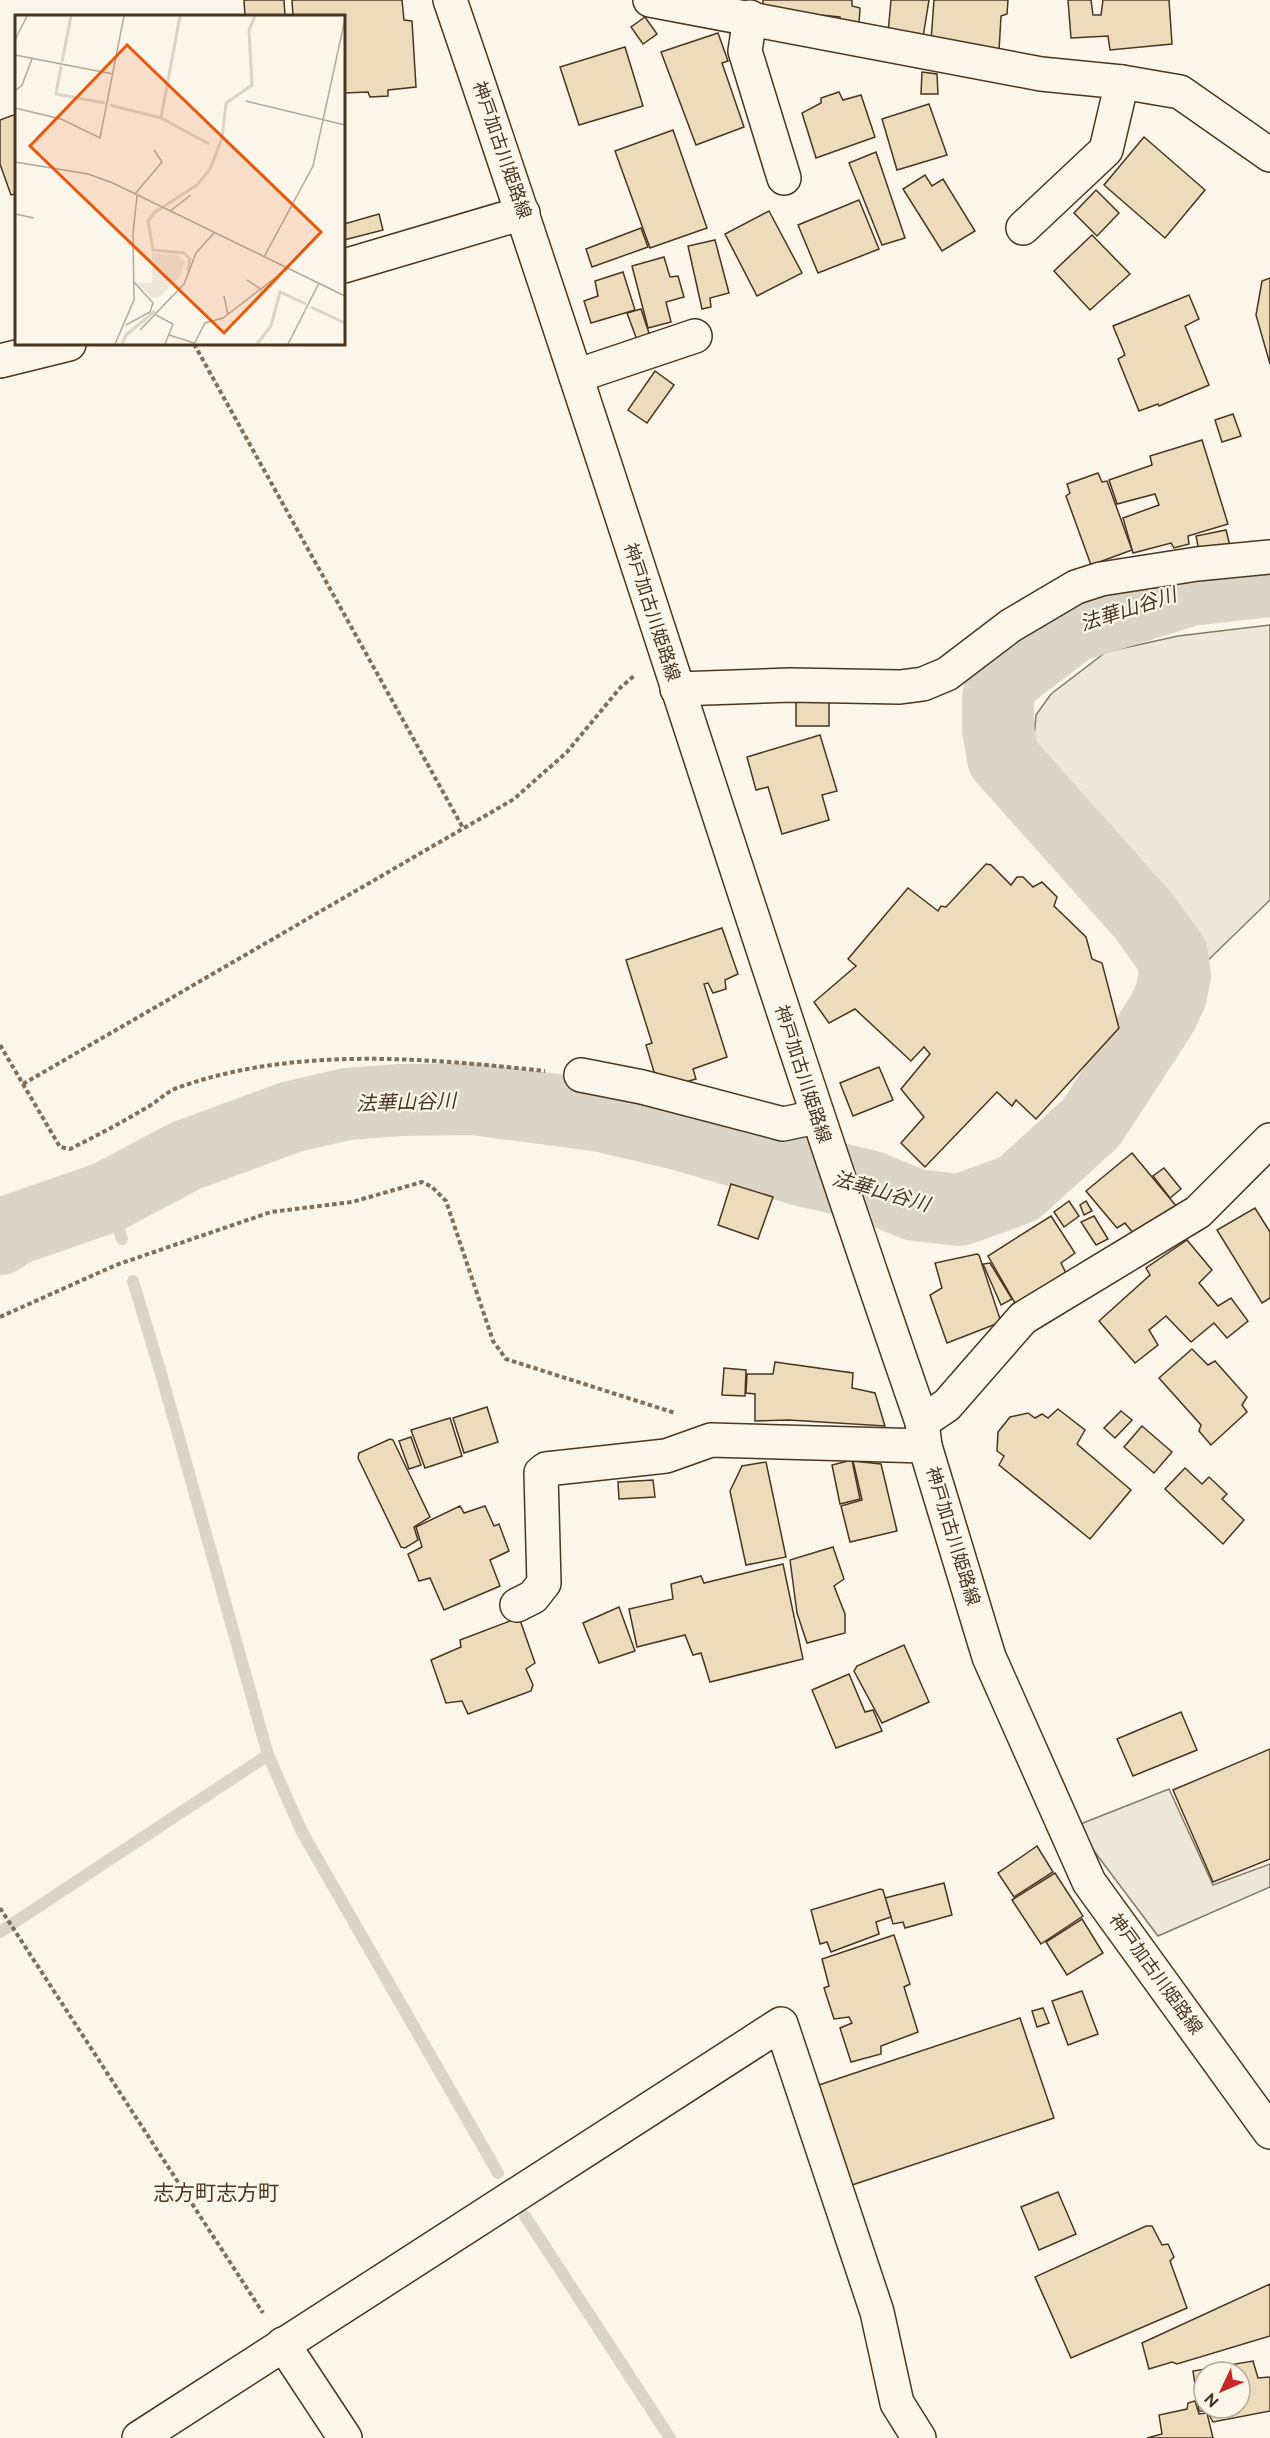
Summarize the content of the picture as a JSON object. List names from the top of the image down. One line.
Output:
{"streets":{"street":["神戸加古川姫路線"]},"districts":["志方町志方町"],"water":["法華山谷川"],"north":"bottom left"}
